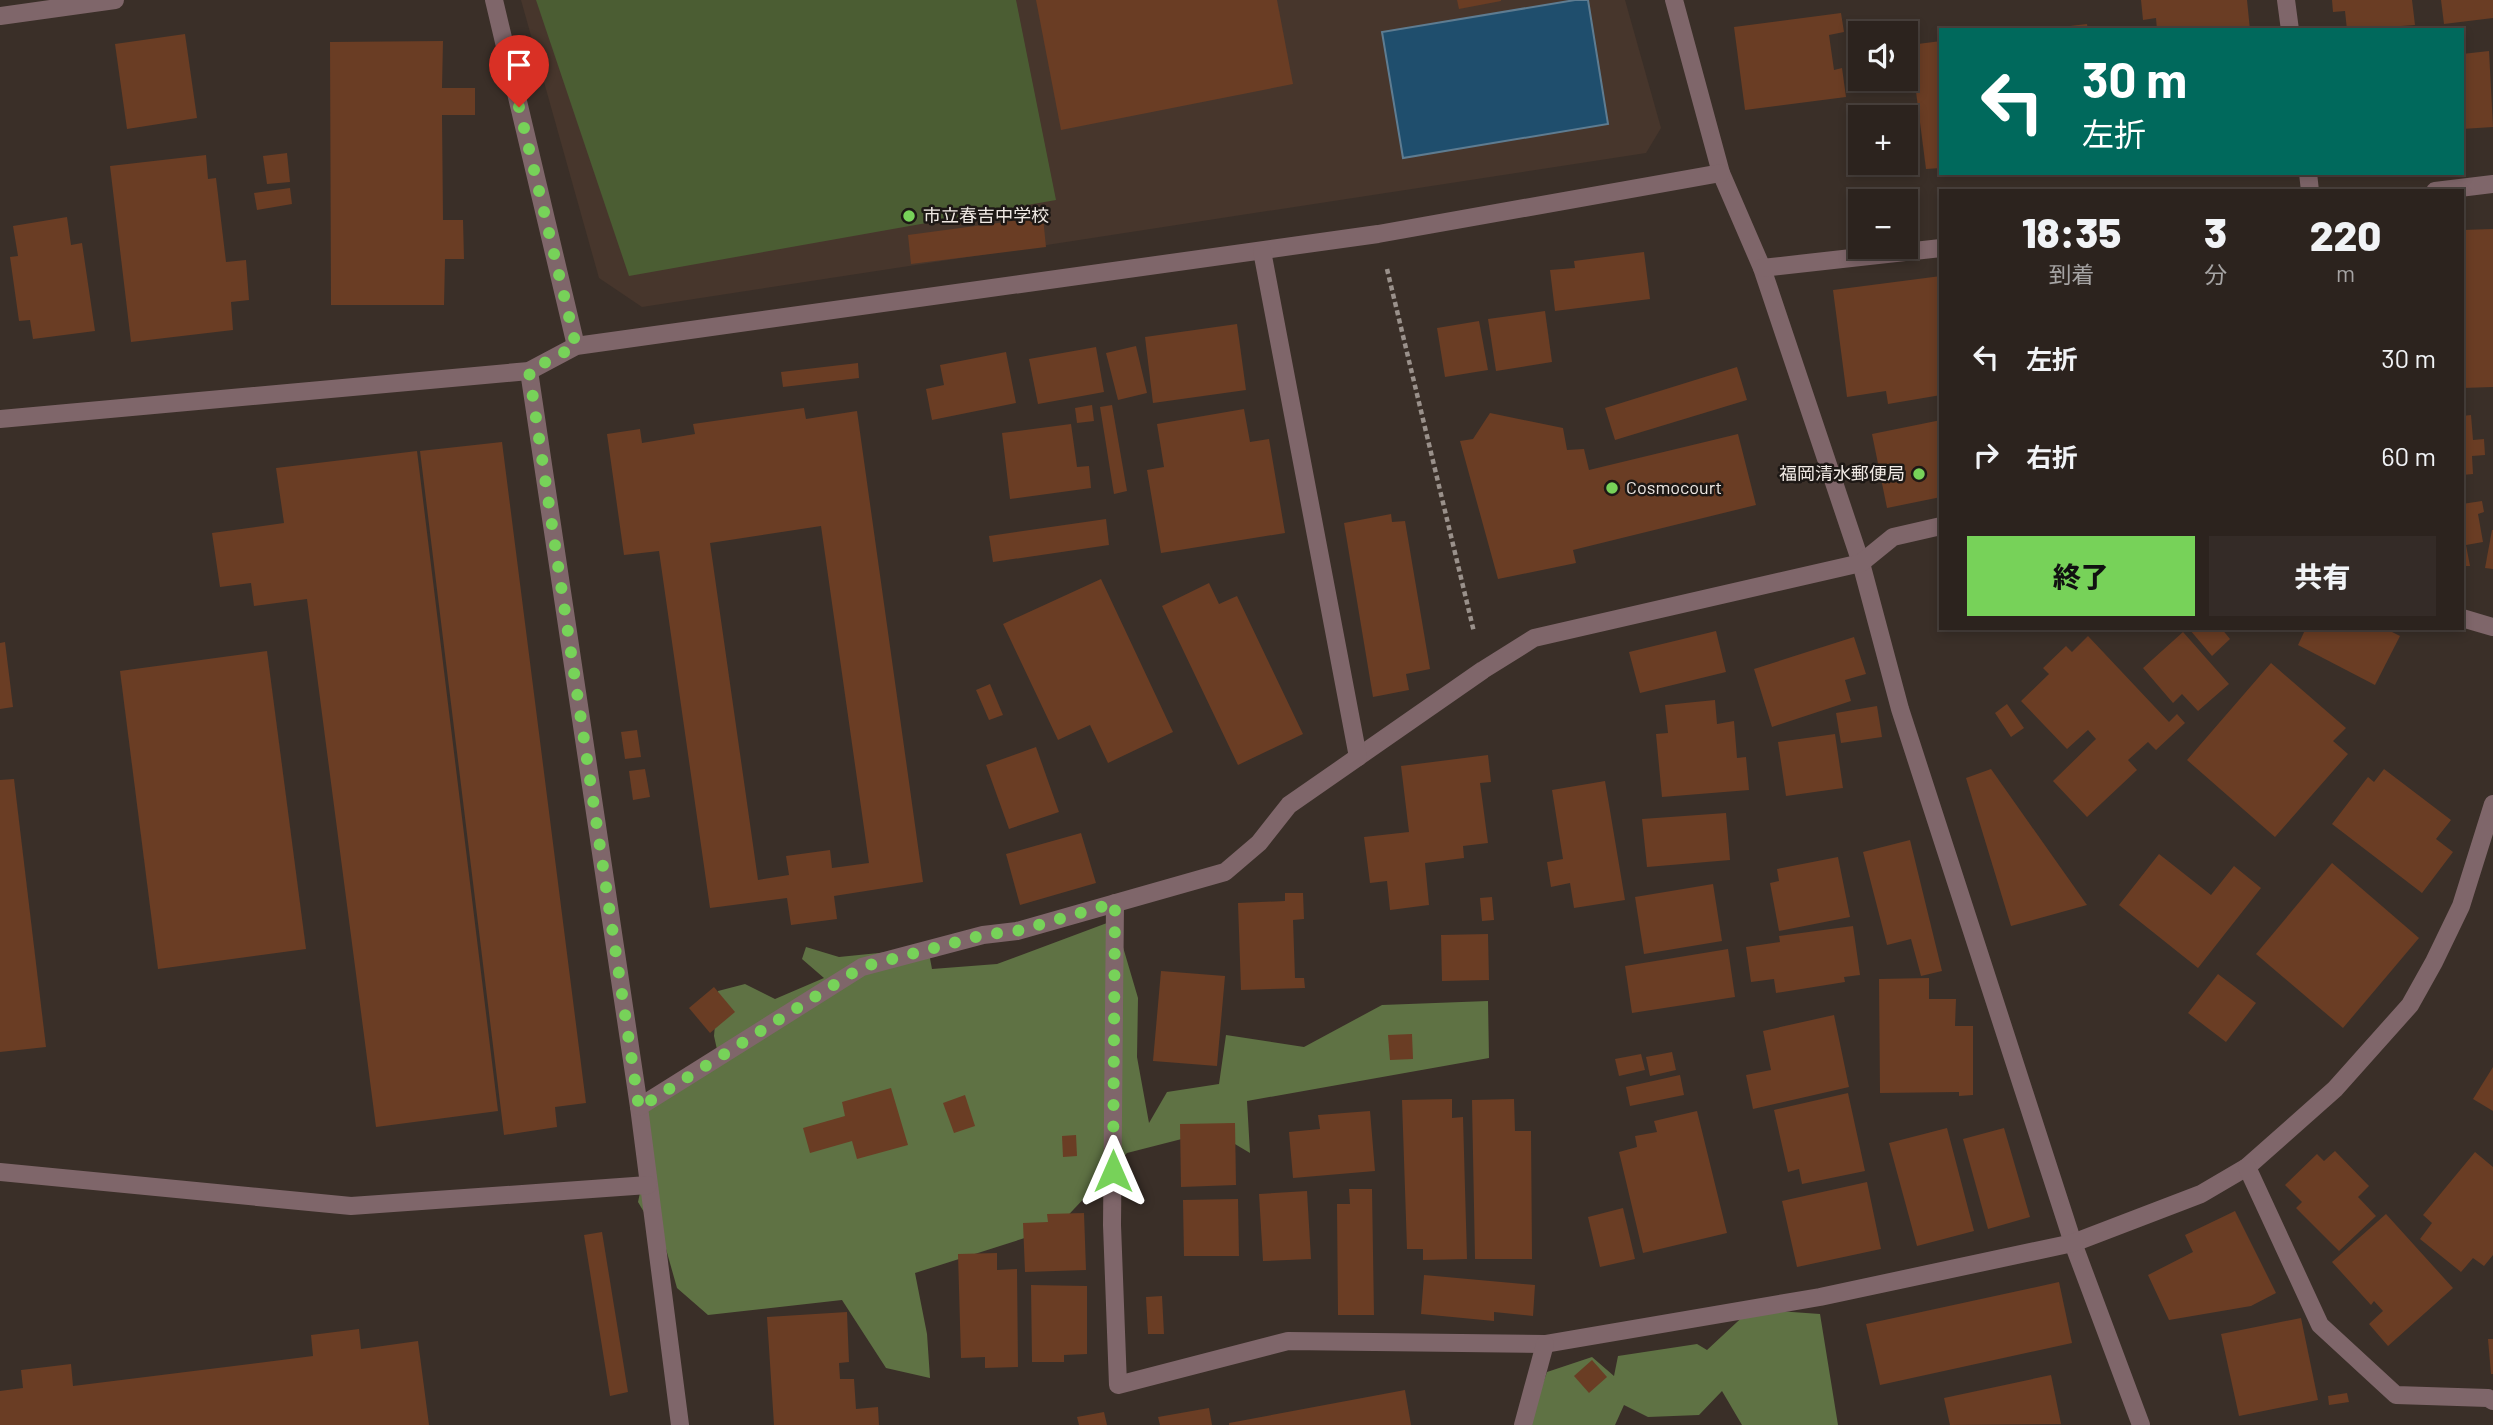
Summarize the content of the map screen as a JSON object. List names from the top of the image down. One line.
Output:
{"places":["市立春吉中学校","福岡清水郵便局","Cosmocourt"],"page":{"map_buttons":["+","−"],"turn":["30 m","左折"],"eta":["18:35","到着","3","分","220","m"],"list":[{"name":"左折","value":"30 m"},{"name":"右折","value":"60 m"}],"buttons":["終了","共有"]}}
